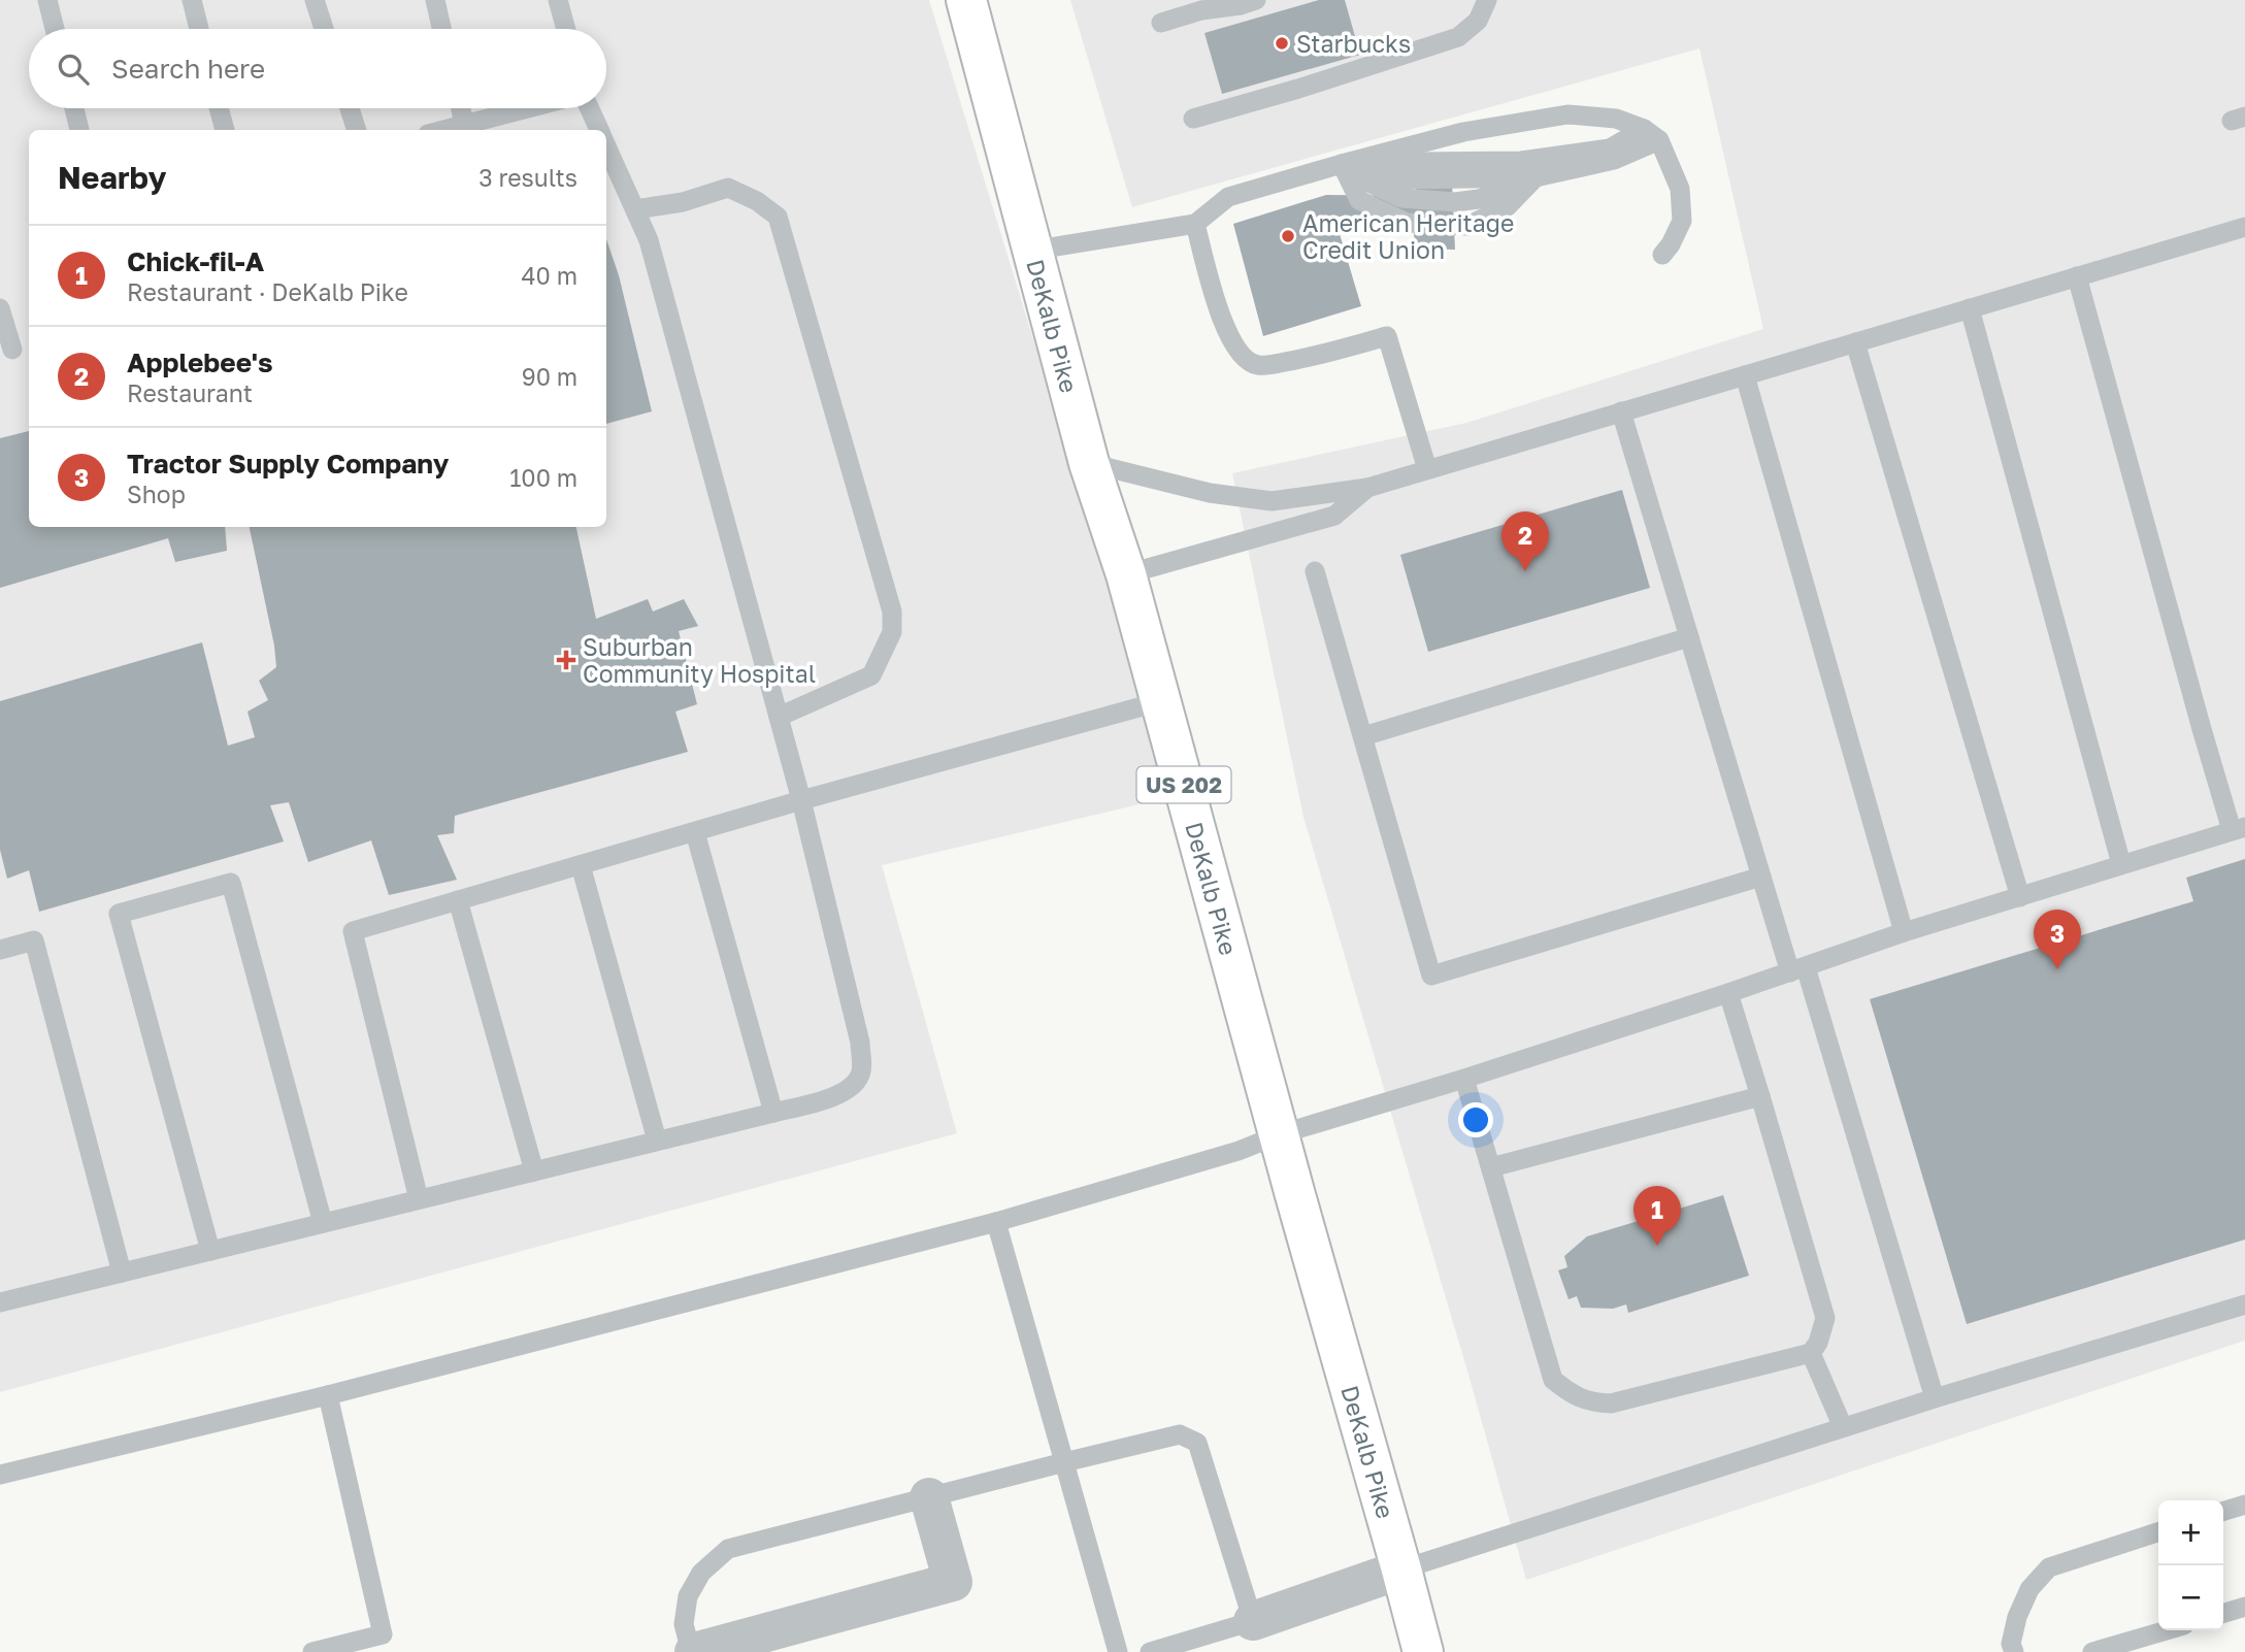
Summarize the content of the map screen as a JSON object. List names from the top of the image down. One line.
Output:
{"streets":{"highway":["DeKalb Pike","US 202"]},"places":{"other":["Starbucks","American Heritage Credit Union"],"health":["Suburban Community Hospital"]},"page":{"search":"Search here","heading":["Nearby","3 results"],"list":[{"mark":"1","name":"Chick-fil-A","note":"Restaurant · DeKalb Pike","value":"40 m"},{"mark":"2","name":"Applebee's","note":"Restaurant","value":"90 m"},{"mark":"3","name":"Tractor Supply Company","note":"Shop","value":"100 m"}],"pins":["2","3","1"],"map_buttons":["+","−"]}}
